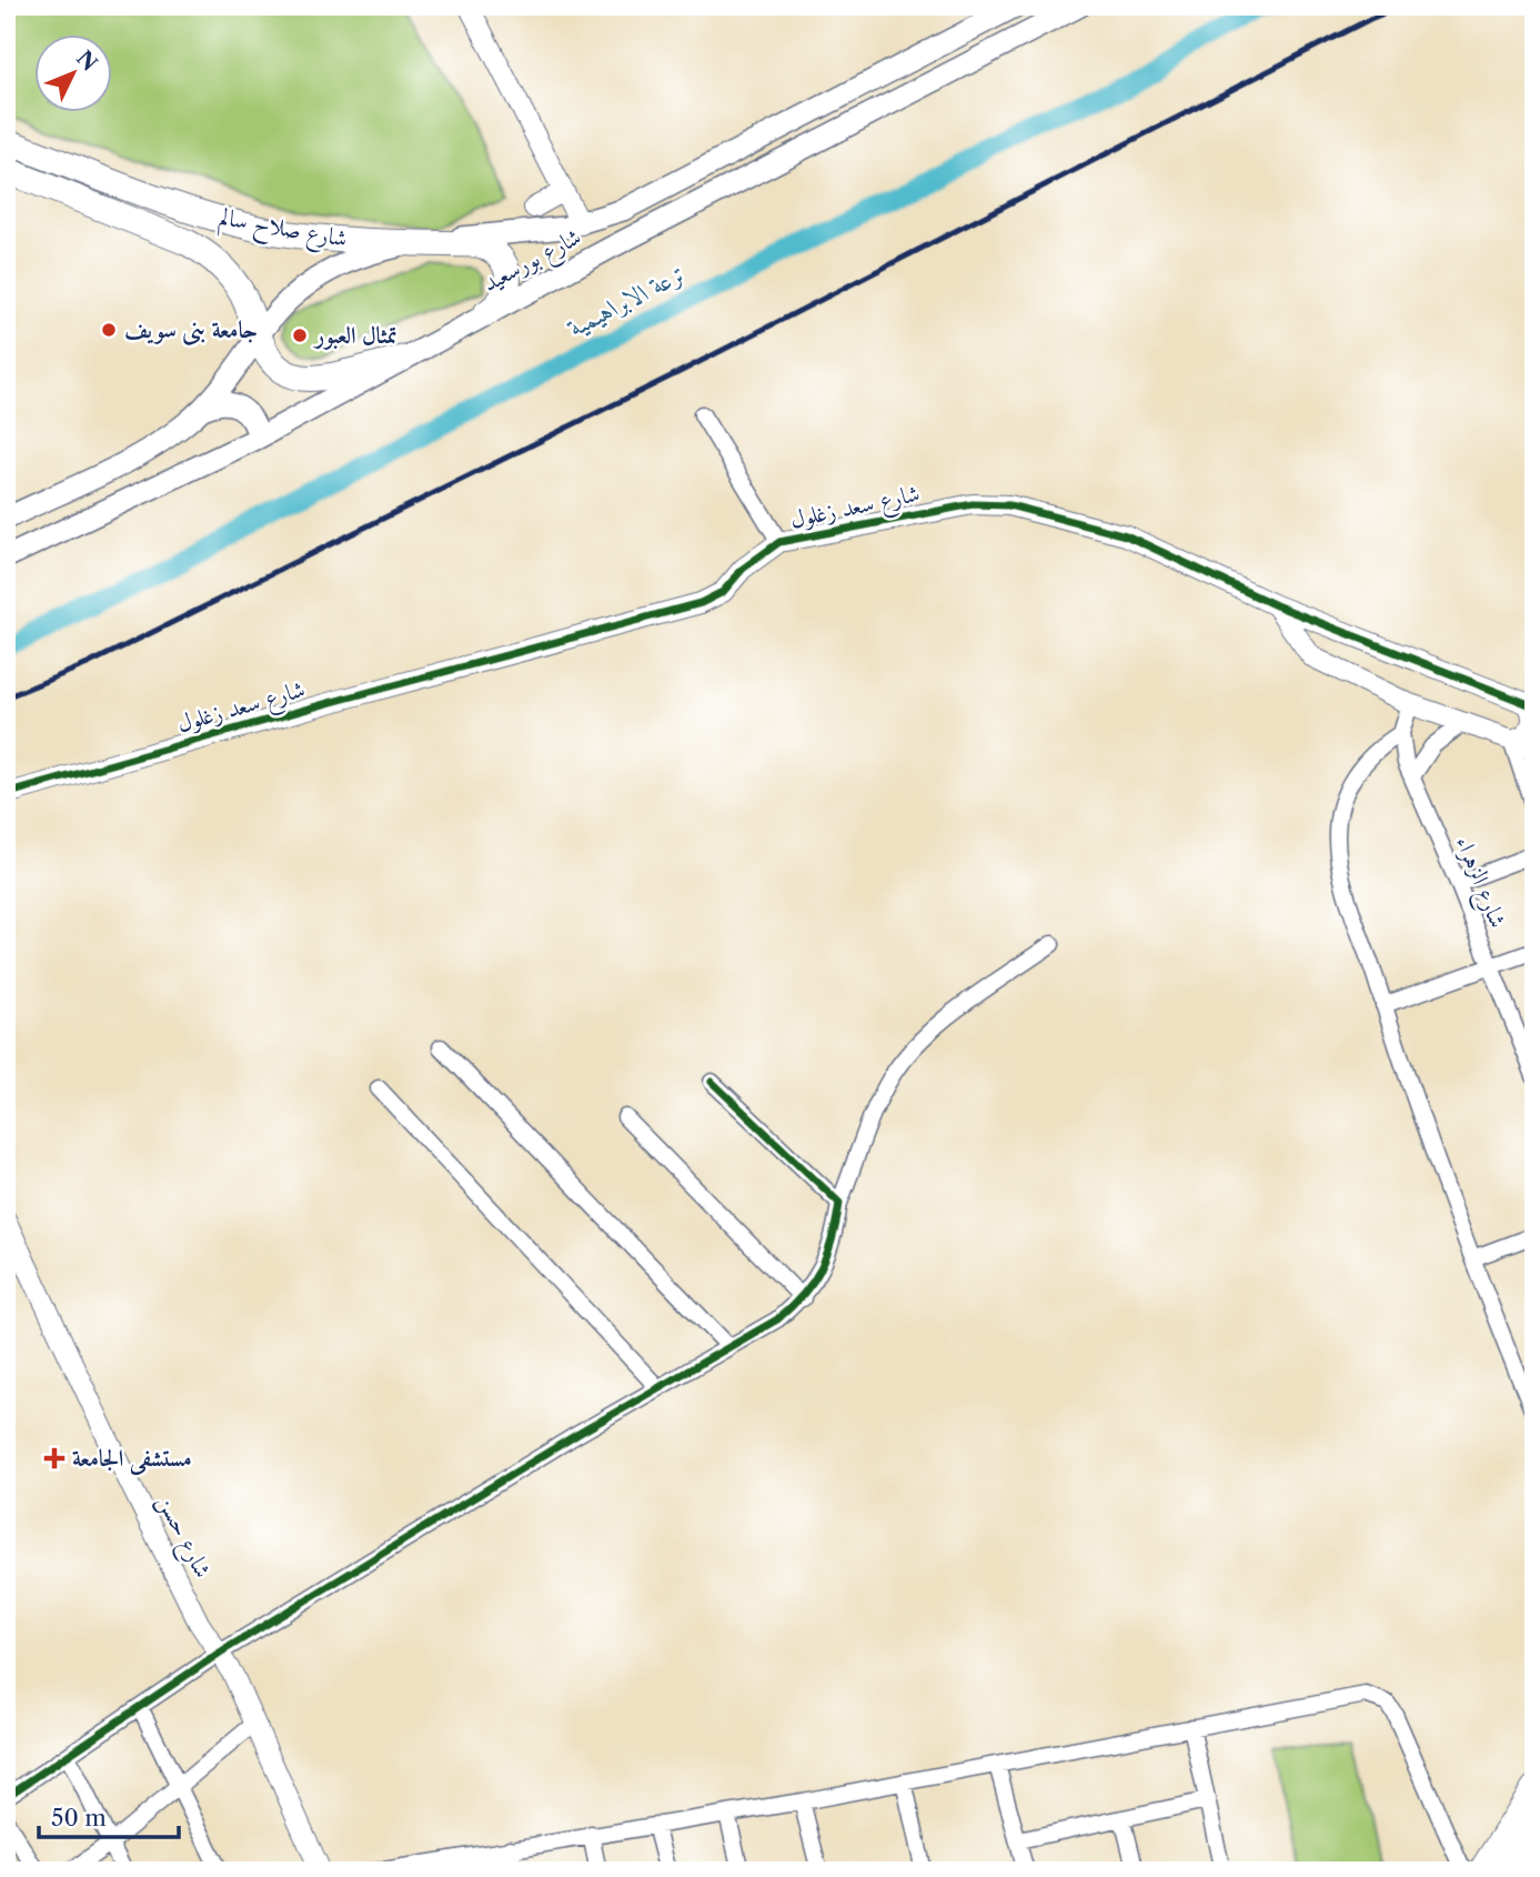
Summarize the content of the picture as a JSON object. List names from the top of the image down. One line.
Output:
{"streets":{"main road":["شارع صلاح سالم","شارع بورسعيد"],"street":["شارع سعد زغلول","شارع الزهراء","شارع حسن"]},"crossings":[["شارع صلاح سالم","شارع بورسعيد"]],"water":["ترعة الابراهيمية"],"places":{"other":["جامعة بنى سويف","تمثال العبور"],"health":["مستشفى الجامعة"]},"scale_bar":"50 m","north":"top right"}
